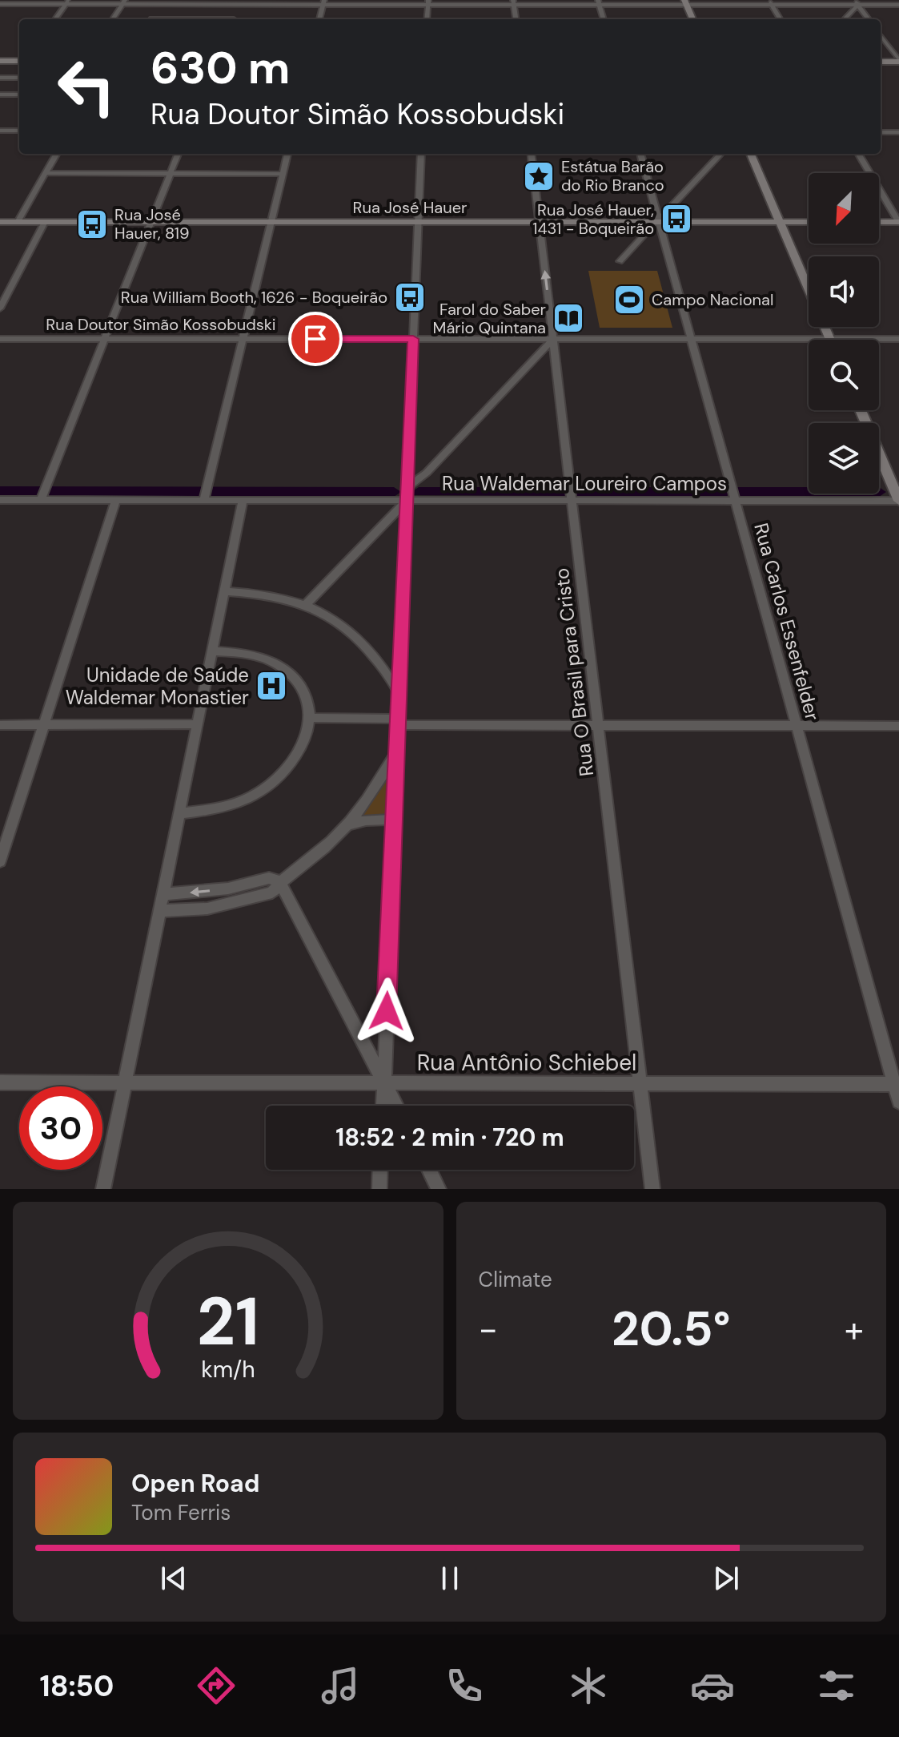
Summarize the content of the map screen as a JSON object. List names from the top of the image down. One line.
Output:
{"streets":{"main road":["Rua José Hauer"],"street":["Rua Doutor Simão Kossobudski","Rua Waldemar Loureiro Campos","Rua Carlos Essenfelder","Rua O Brasil para Cristo","Rua Antônio Schiebel"]},"crossings":[["Rua José Hauer","Rua Carlos Essenfelder"],["Rua José Hauer","Rua O Brasil para Cristo"],["Rua Doutor Simão Kossobudski","Rua Carlos Essenfelder"],["Rua Doutor Simão Kossobudski","Rua O Brasil para Cristo"],["Rua Waldemar Loureiro Campos","Rua Carlos Essenfelder"],["Rua Waldemar Loureiro Campos","Rua O Brasil para Cristo"],["Rua Carlos Essenfelder","Rua Antônio Schiebel"],["Rua O Brasil para Cristo","Rua Antônio Schiebel"]],"places":{"place":["Estátua Barão do Rio Branco"],"bus stop":["Rua José Hauer, 1431 - Boqueirão","Rua José Hauer, 819","Rua William Booth, 1626 - Boqueirão"],"sports":["Campo Nacional"],"library":["Farol do Saber Mário Quintana"],"hospital":["Unidade de Saúde Waldemar Monastier"]},"north":"bottom left","page":{"turn":["630 m","Rua Doutor Simão Kossobudski"],"limit":"30","trip":"18:52 · 2 min · 720 m","tile":"Climate","heat":["−","20.5°","+"],"song":["Open Road","Tom Ferris"],"tabs":"18:50","gauge":["21","km/h"]}}
